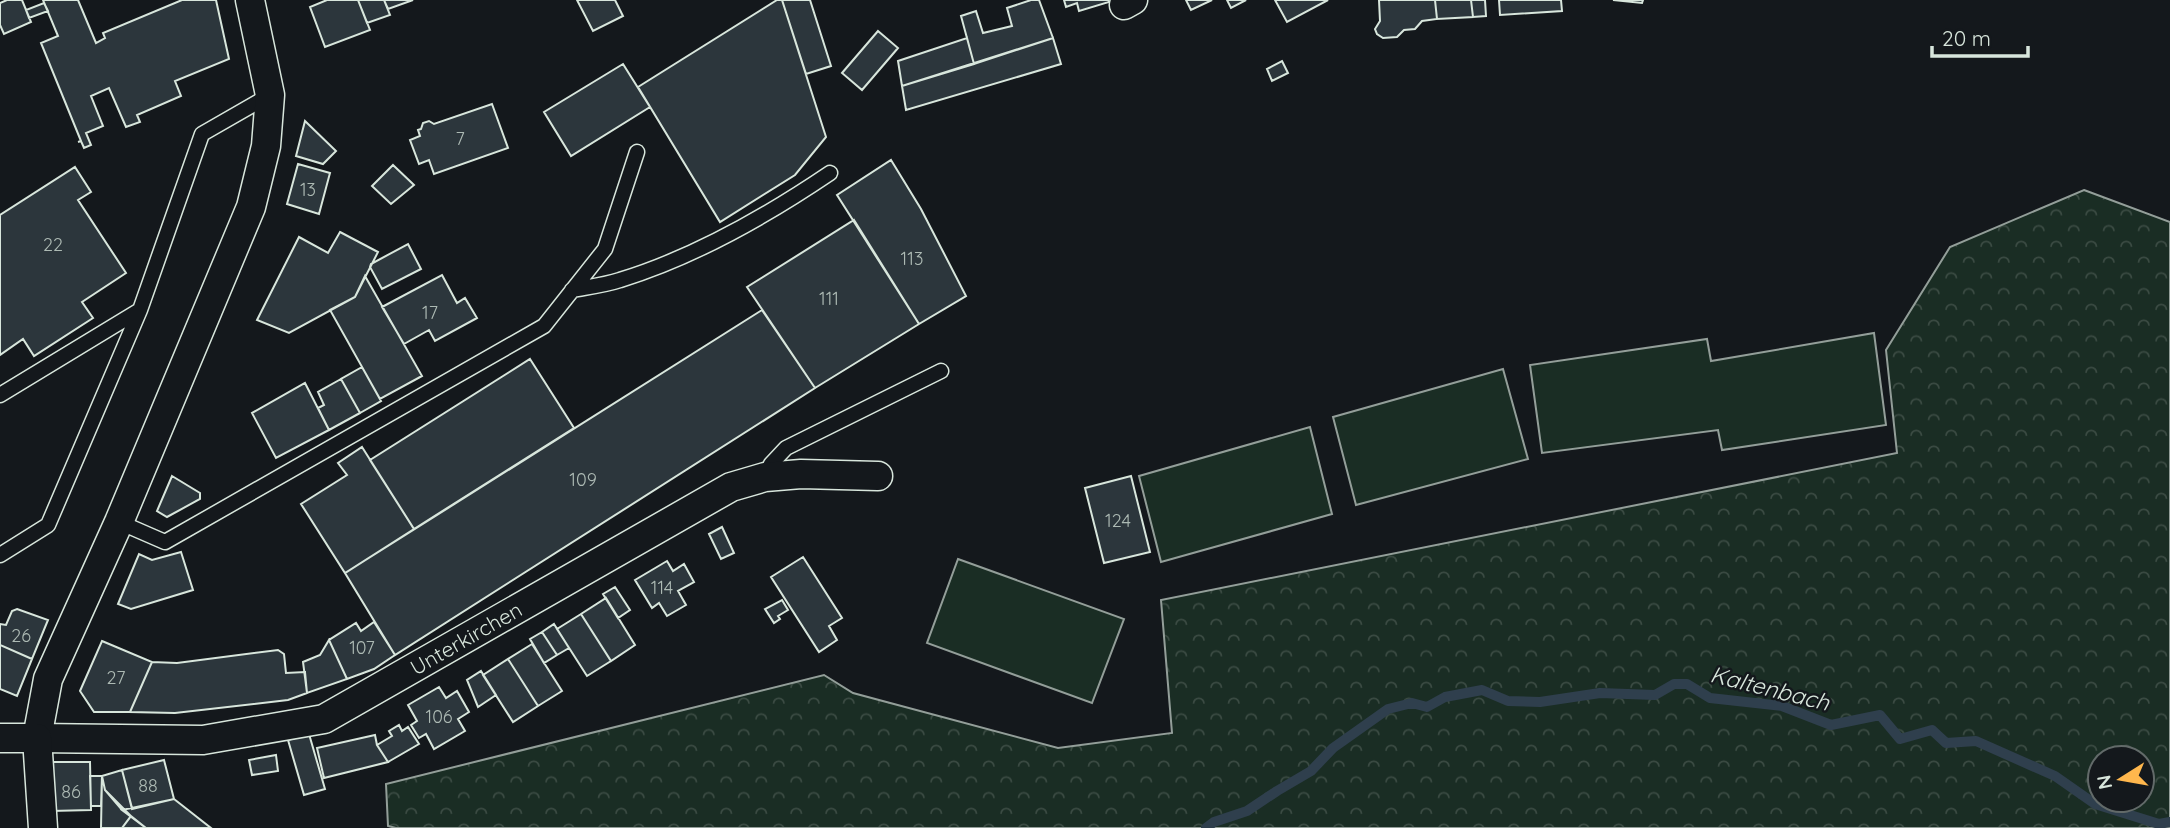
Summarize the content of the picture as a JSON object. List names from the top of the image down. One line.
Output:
{"streets":{"street":["Unterkirchen"]},"water":["Kaltenbach"],"house_numbers":["7","13","22","113","111","17","109","124","114","26","107","27","106","88","86"],"scale_bar":"20 m","north":"left"}
